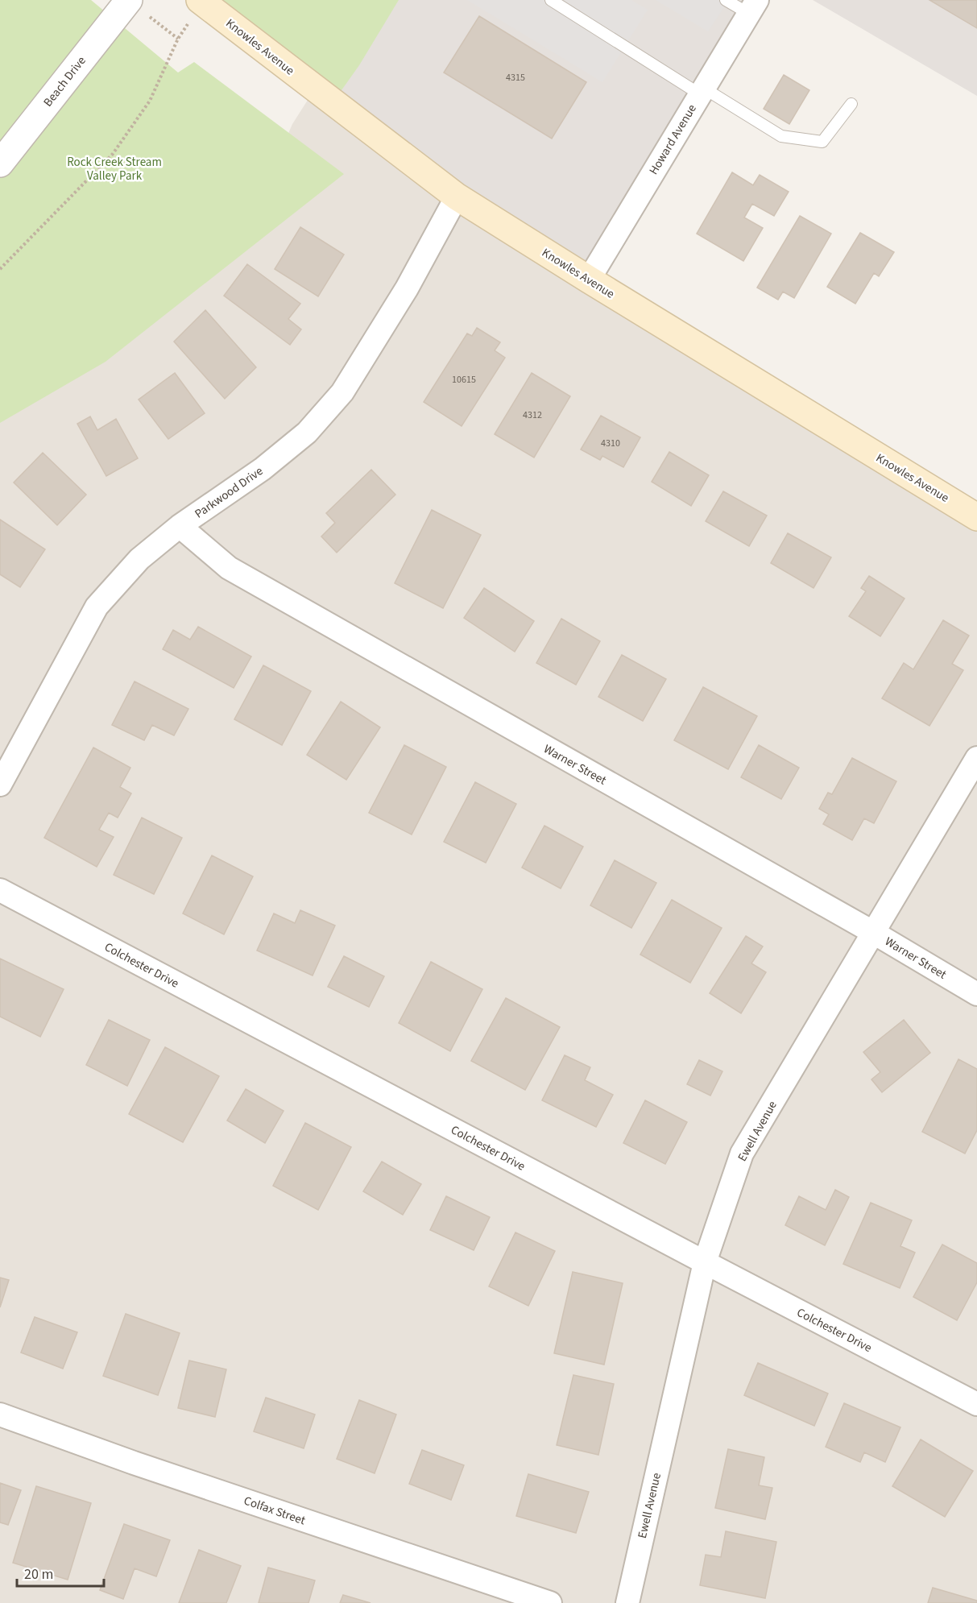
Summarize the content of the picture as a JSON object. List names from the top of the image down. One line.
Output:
{"streets":{"main road":["Knowles Avenue"],"street":["Beach Drive","Howard Avenue","Parkwood Drive","Warner Street","Colchester Drive","Ewell Avenue","Colfax Street"]},"crossings":[["Knowles Avenue","Howard Avenue"],["Knowles Avenue","Parkwood Drive"],["Parkwood Drive","Warner Street"],["Warner Street","Ewell Avenue"],["Colchester Drive","Ewell Avenue"]],"parks":["Rock Creek Stream Valley Park"],"house_numbers":["4315","10615","4312","4310"],"scale_bar":"20 m"}
